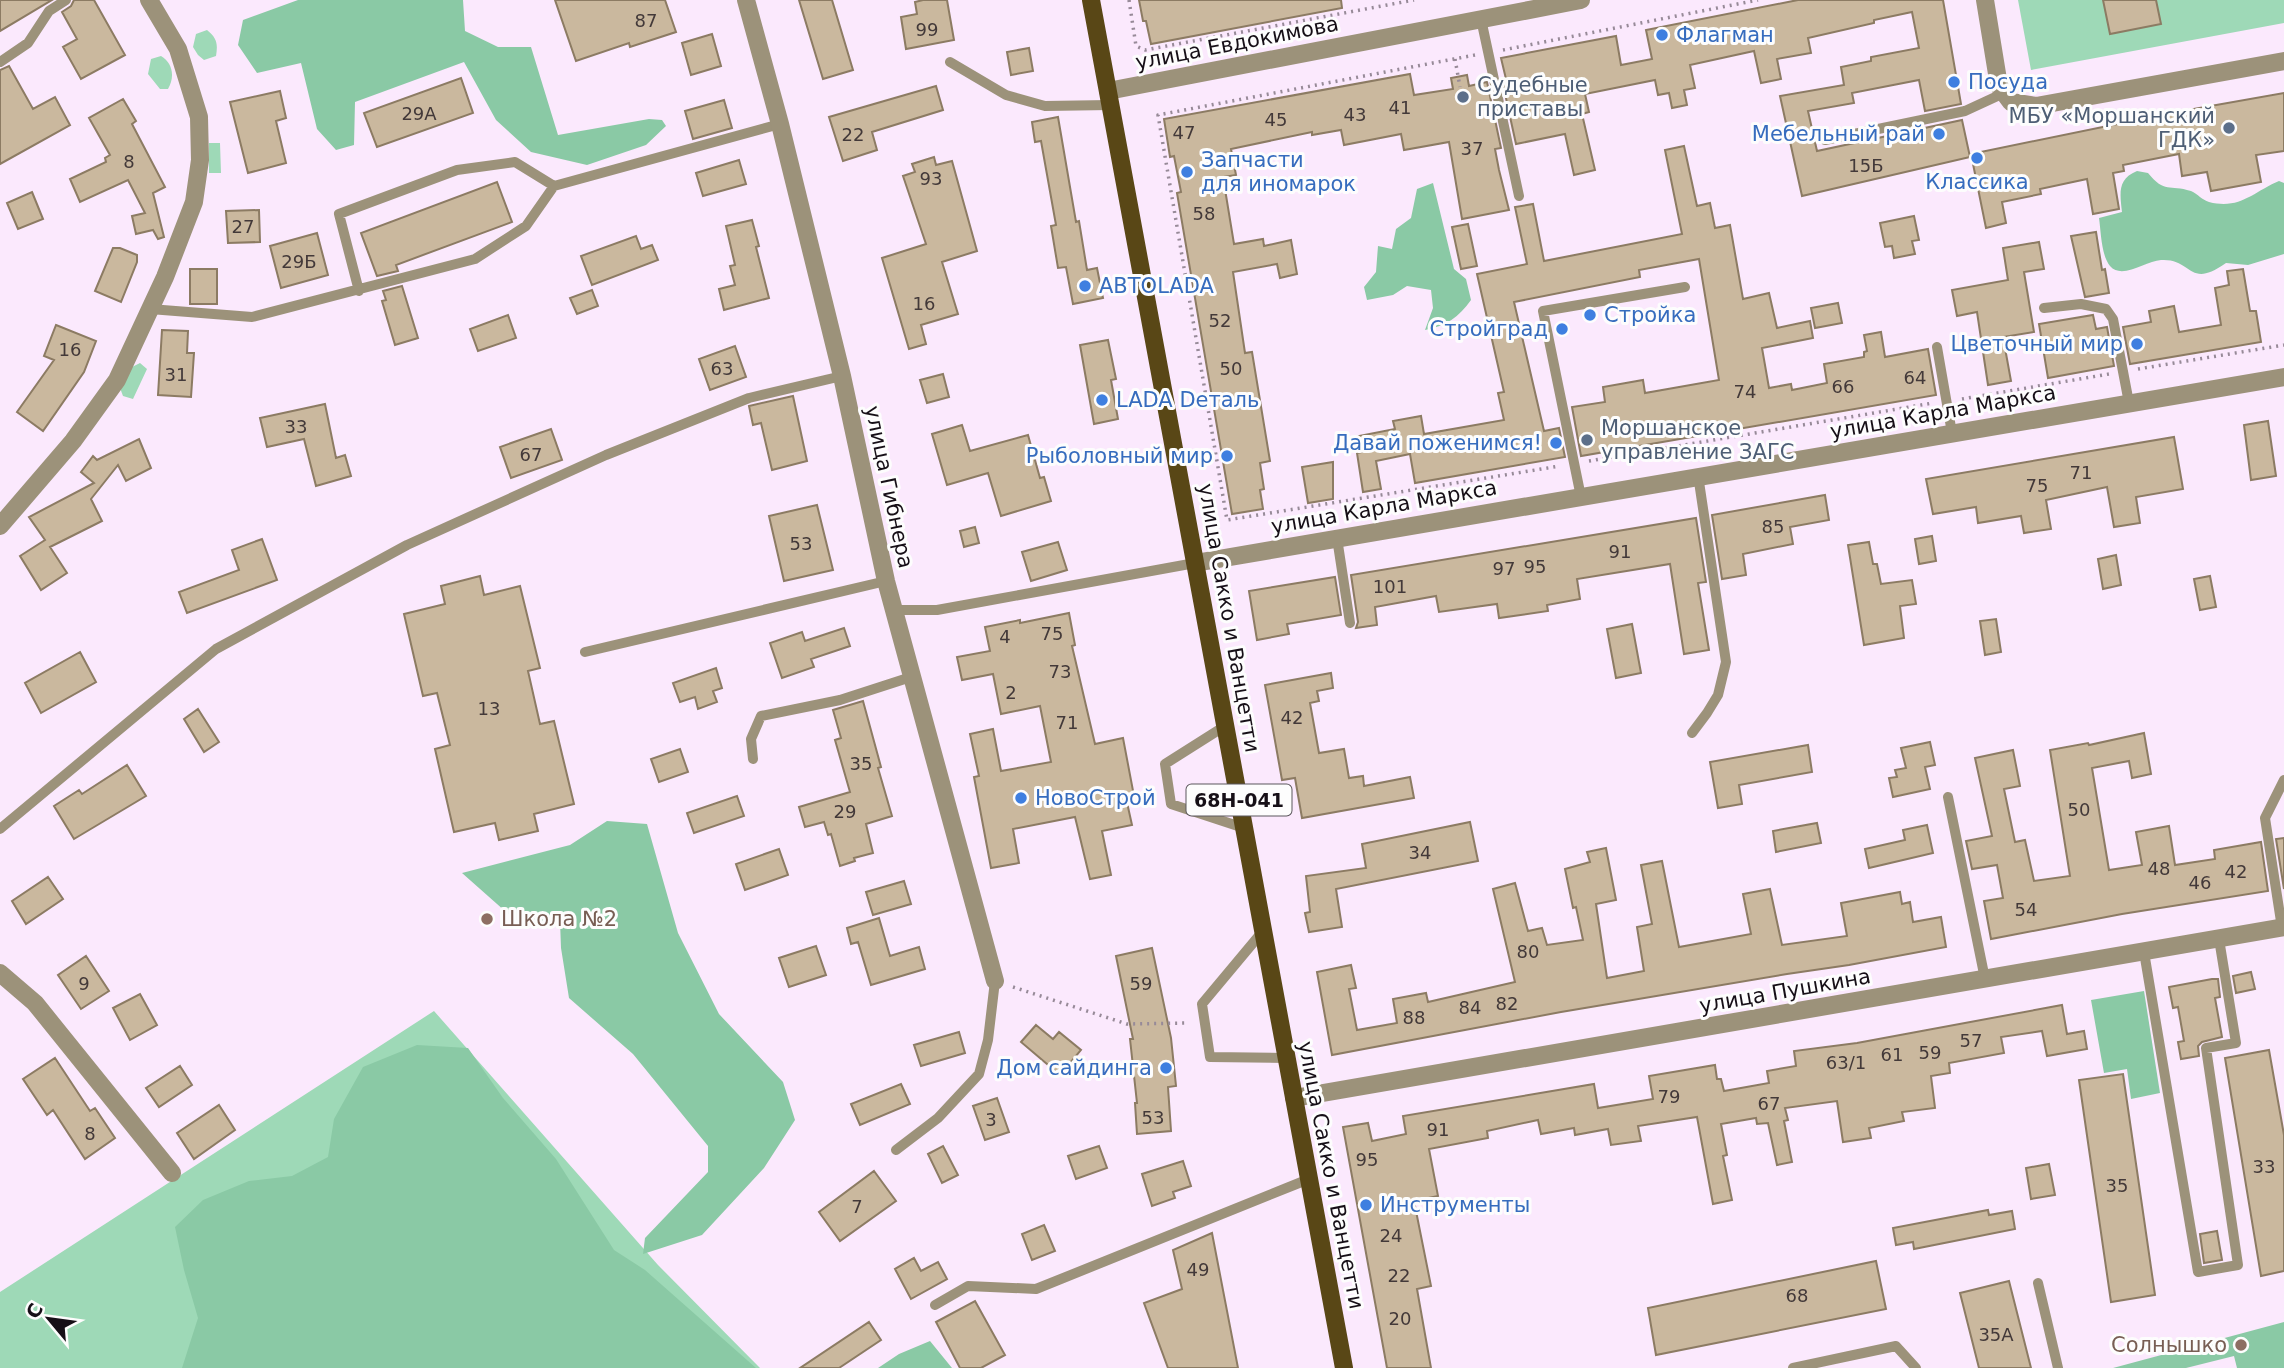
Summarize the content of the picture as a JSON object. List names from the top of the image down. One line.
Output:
{"streets":{"main road":["улица Сакко и Ванцетти","68Н-041"],"street":["улица Евдокимова","улица Карла Маркса","улица Гибнера","улица Пушкина"]},"crossings":[["улица Евдокимова","улица Сакко и Ванцетти"],["улица Карла Маркса","улица Сакко и Ванцетти"],["улица Сакко и Ванцетти","улица Пушкина"]],"places":["Флагман","Посуда","Судебные приставы","МБУ «Моршанский ГДК»","Мебельный рай","Классика","Запчасти для иномарок","АВТОLADA","Стройка","Стройград","Цветочный мир","LADA Dеталь","Моршанское управление ЗАГС","Давай поженимся!","Рыболовный мир","НовоСтрой","Школа №2","Дом сайдинга","Инструменты","Солнышко"],"house_numbers":["87","99","41","29А","43","45","47","22","37","8","15Б","93","58","27","29Б","16","52","16","63","50","31","64","66","74","33","67","71","75","85","53","91","95","97","101","75","4","73","2","13","42","71","35","50","29","34","48","42","46","54","80","9","59","82","84","88","57","59","61","63/1","79","67","53","3","91","8","95","33","35","7","24","49","22","68","20","35А"],"north":"top left"}
